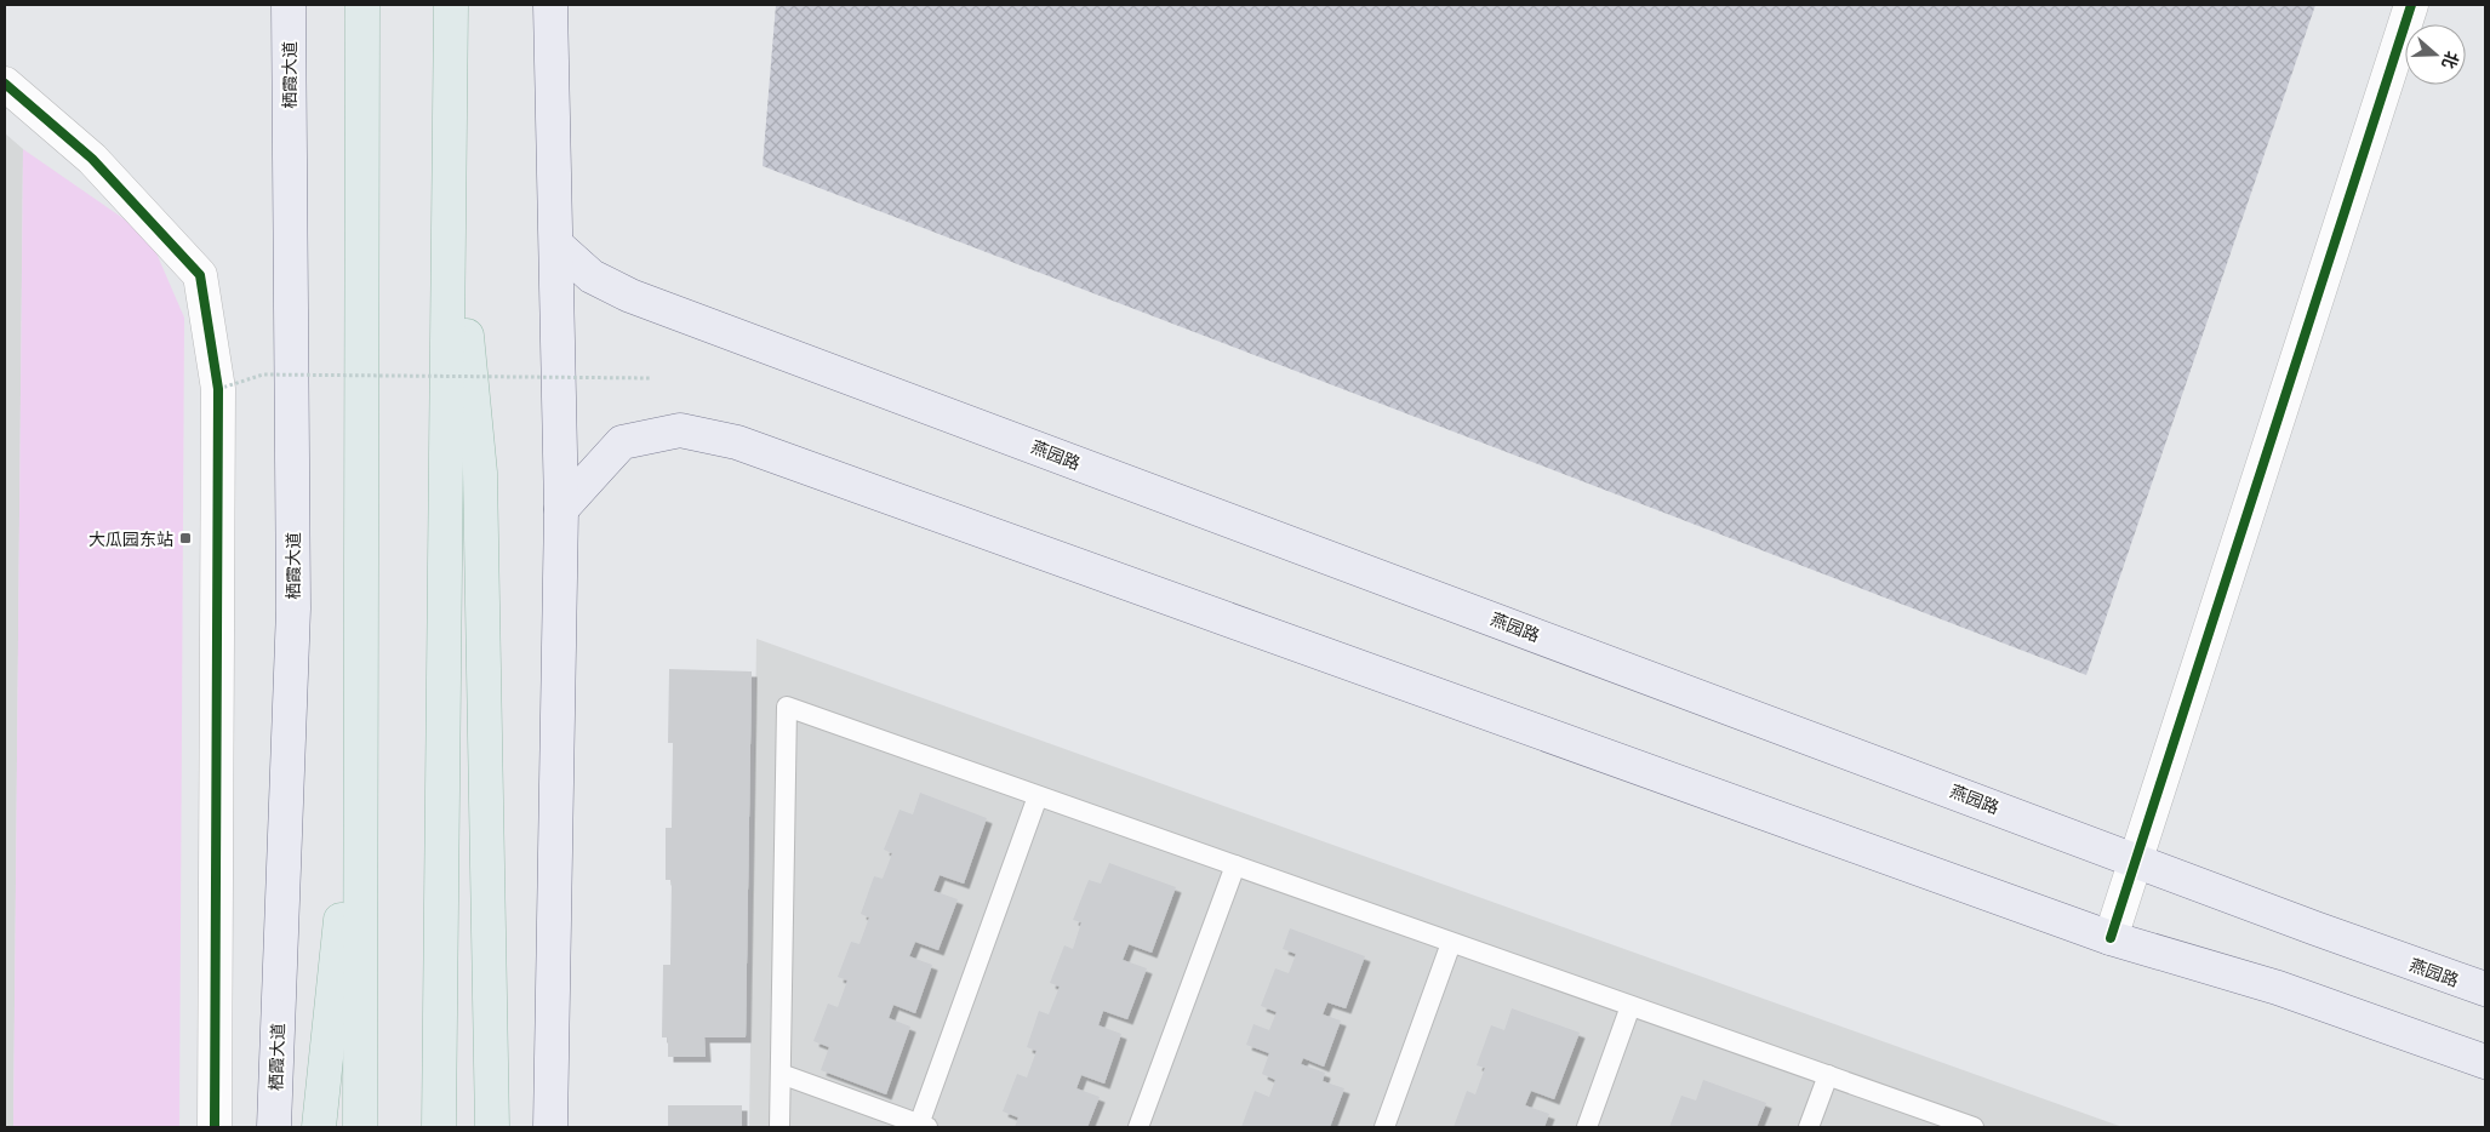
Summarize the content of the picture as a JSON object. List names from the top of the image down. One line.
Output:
{"streets":{"main road":["栖霞大道","燕园路"]},"places":{"transit":["大瓜园东站"]},"north":"right"}
